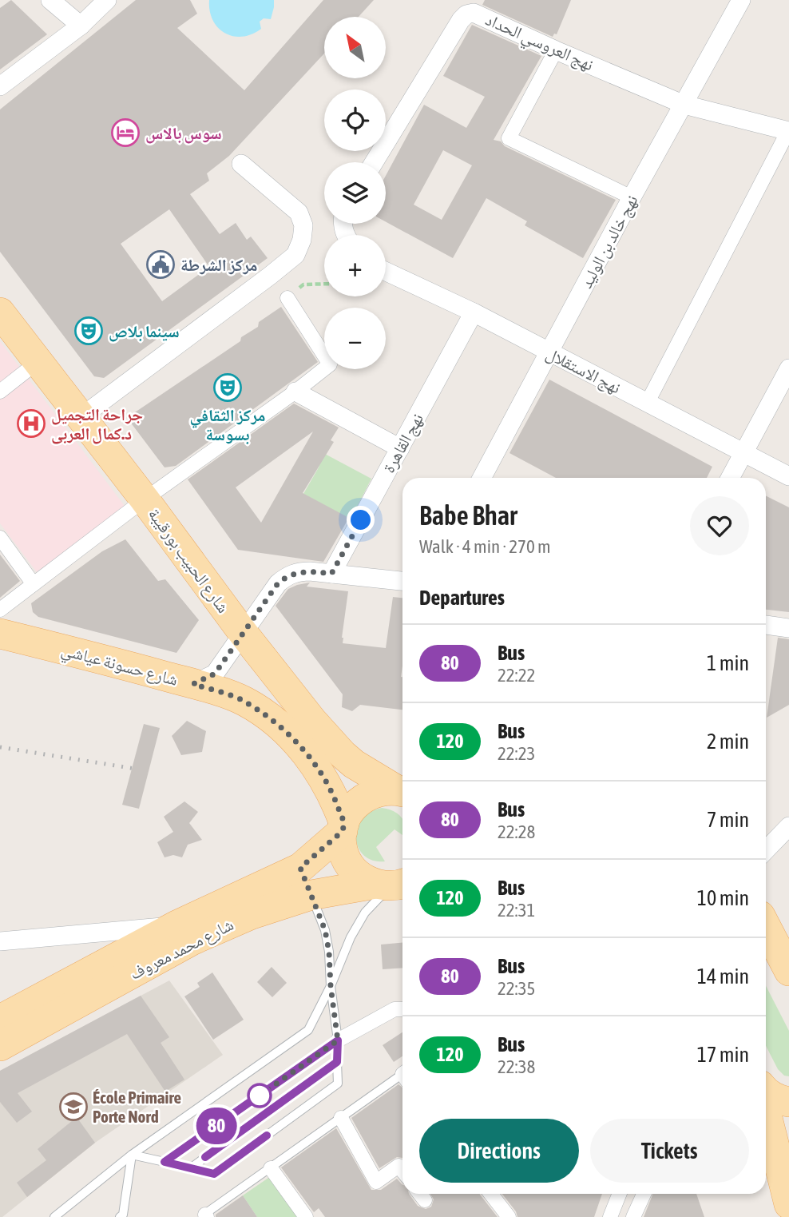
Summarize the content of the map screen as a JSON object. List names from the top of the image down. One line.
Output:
{"streets":{"main road":["شارع الحبيب بورقيبة","شارع حسونة عياشي","شارع محمد معروف"],"street":["نهج العروسي الحداد","نهج خالد بن الوليد","نهج الاستقلال","نهج القاهرة"]},"crossings":[["نهج العروسي الحداد","نهج خالد بن الوليد"],["نهج خالد بن الوليد","نهج الاستقلال"],["نهج الاستقلال","نهج القاهرة"],["شارع الحبيب بورقيبة","شارع محمد معروف"],["شارع حسونة عياشي","شارع محمد معروف"]],"places":{"hotel":["سوس بالاس"],"public building":["مركز الشرطة"],"theatre":["سينما بلاص","مركز الثقافي بسوسة"],"hospital":["جراحة التجميل د.كمال العربى"],"school or university":["École Primaire Porte Nord"]},"lines":["bus line 80"],"north":"top left","page":{"on_map":"80","map_buttons":["+","−"],"heading":[["Babe Bhar","Walk · 4 min · 270 m"],"Departures"],"list":[{"mark":"80","name":"Bus","note":"22:22","value":"1 min"},{"mark":"120","name":"Bus","note":"22:23","value":"2 min"},{"mark":"80","name":"Bus","note":"22:28","value":"7 min"},{"mark":"120","name":"Bus","note":"22:31","value":"10 min"},{"mark":"80","name":"Bus","note":"22:35","value":"14 min"},{"mark":"120","name":"Bus","note":"22:38","value":"17 min"}],"buttons":["Directions","Tickets"]}}
